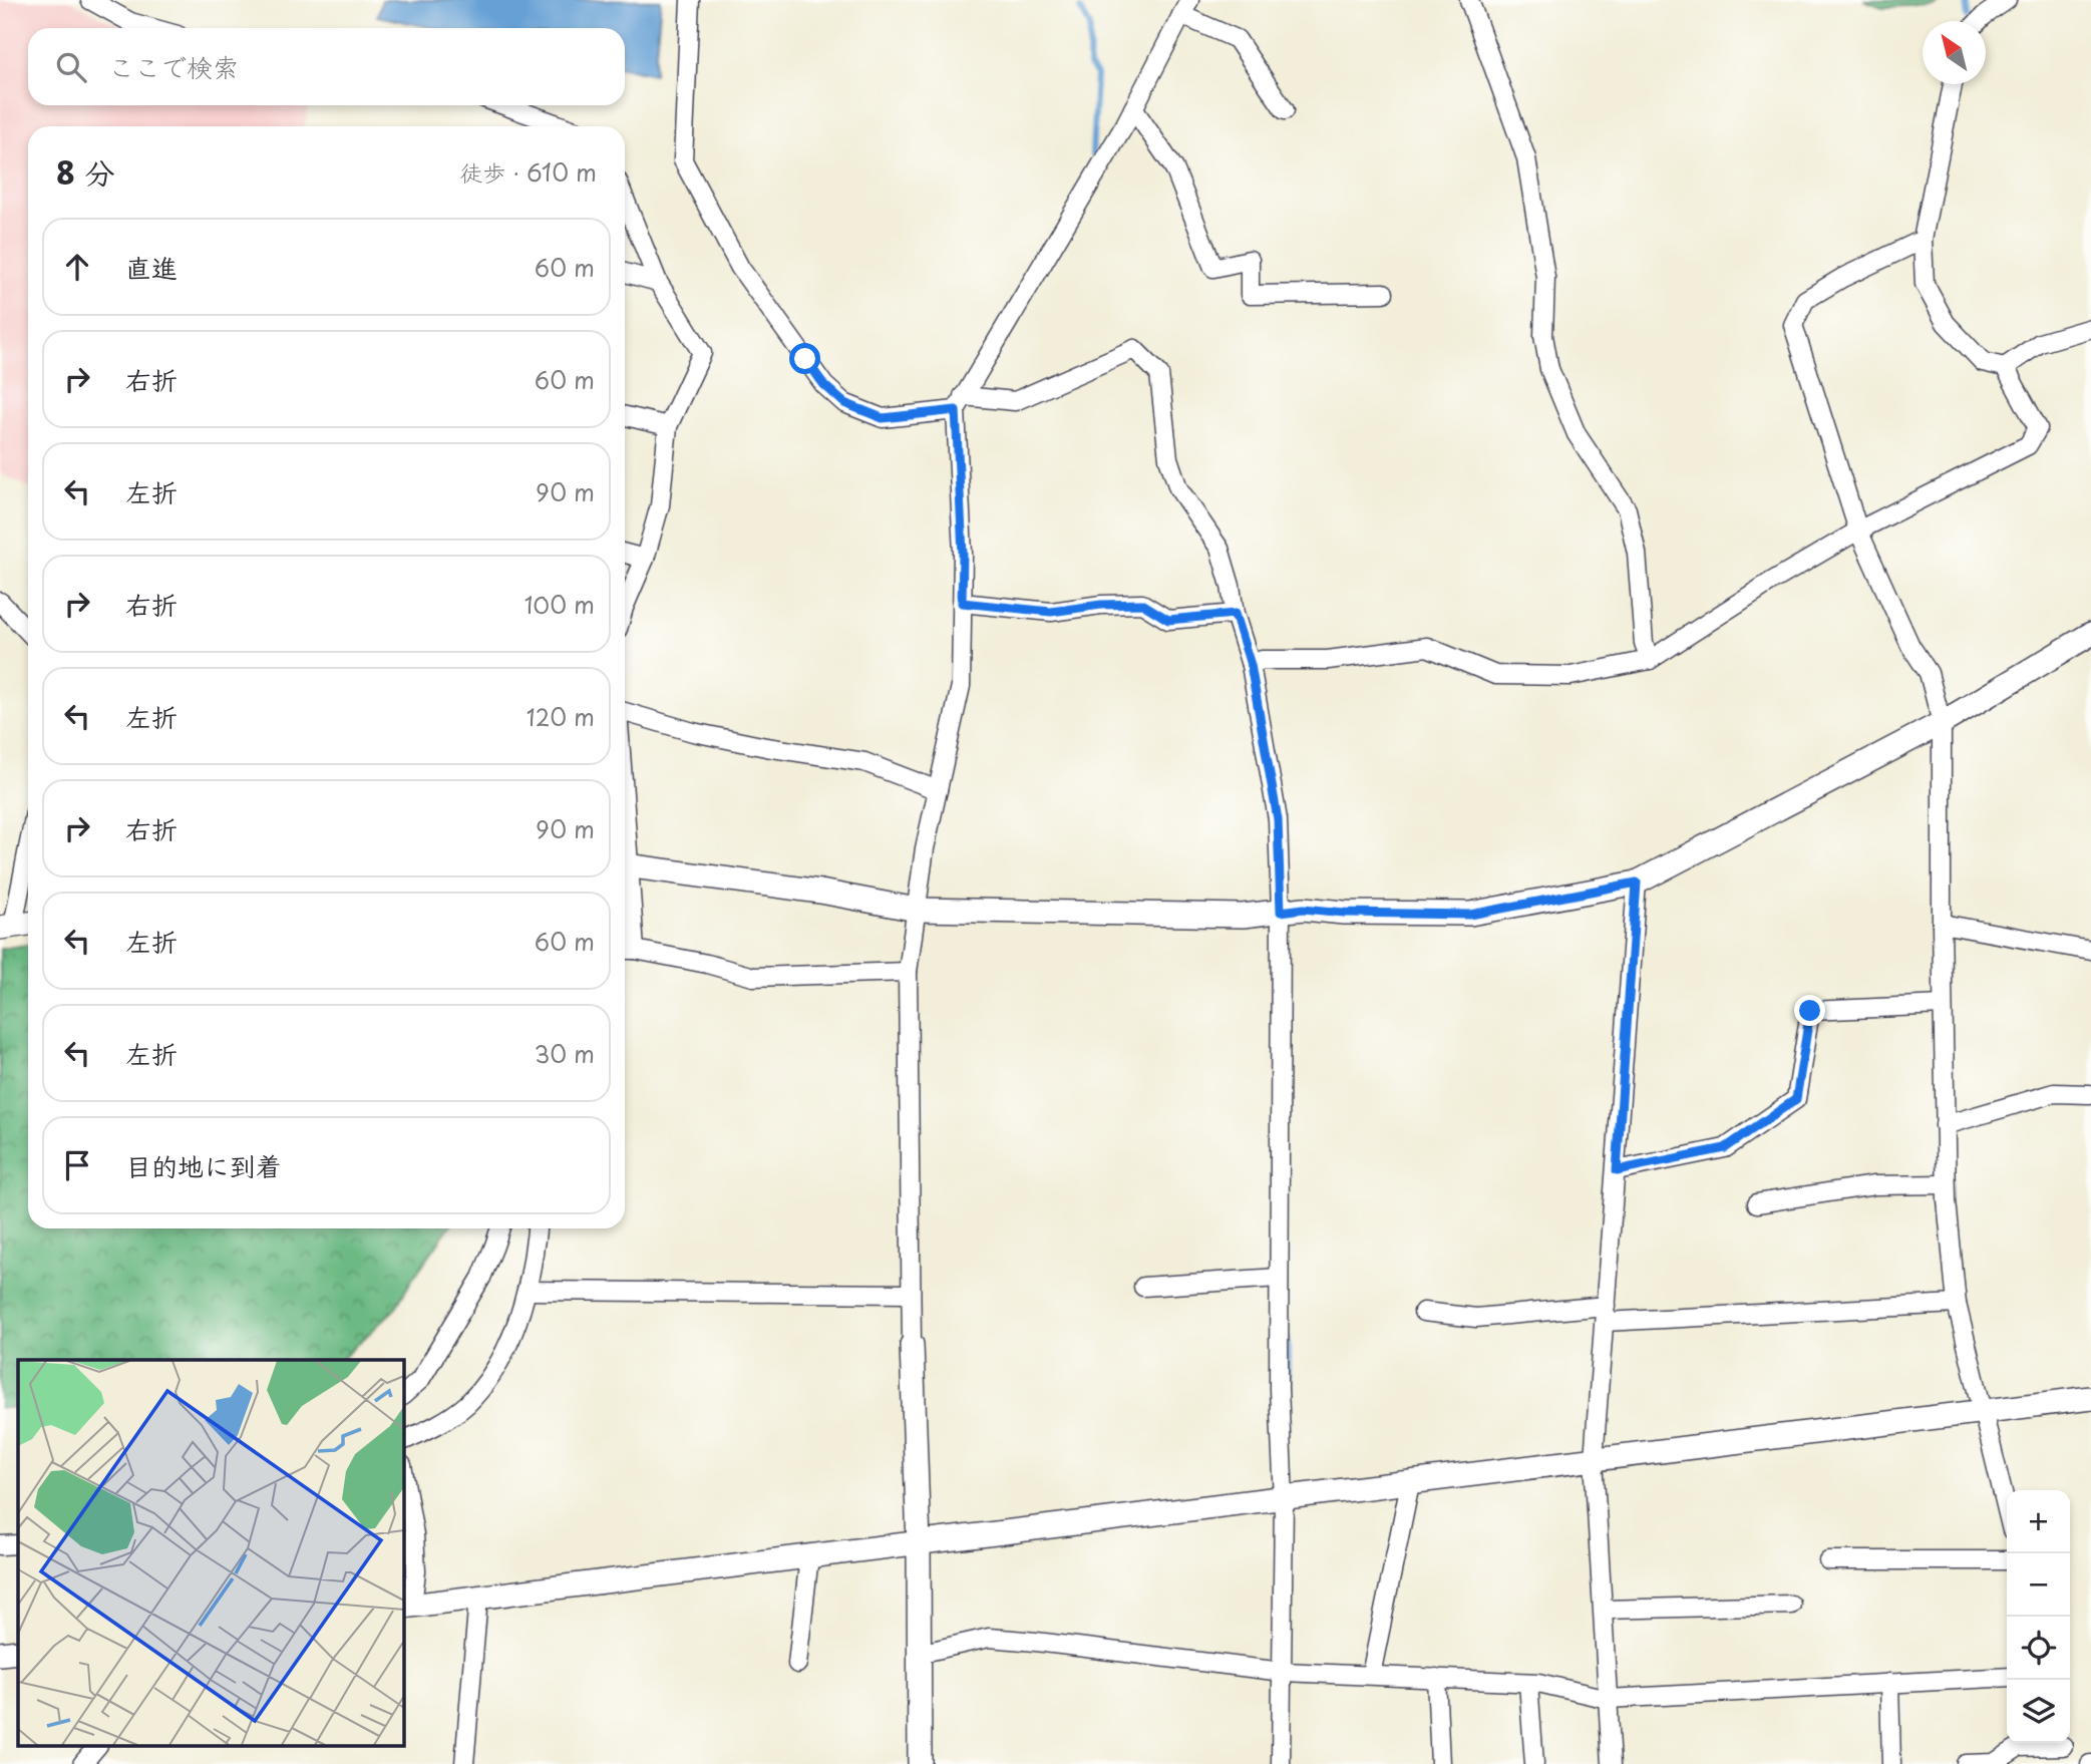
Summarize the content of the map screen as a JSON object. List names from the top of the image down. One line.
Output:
{"north":"top left","page":{"search":"ここで検索","heading":["8 分","徒歩 · 610 m"],"list":[["直進","60 m"],["右折","60 m"],["左折","90 m"],["右折","100 m"],["左折","120 m"],["右折","90 m"],["左折","60 m"],["左折","30 m"],"目的地に到着"],"map_buttons":["+","−"]}}
